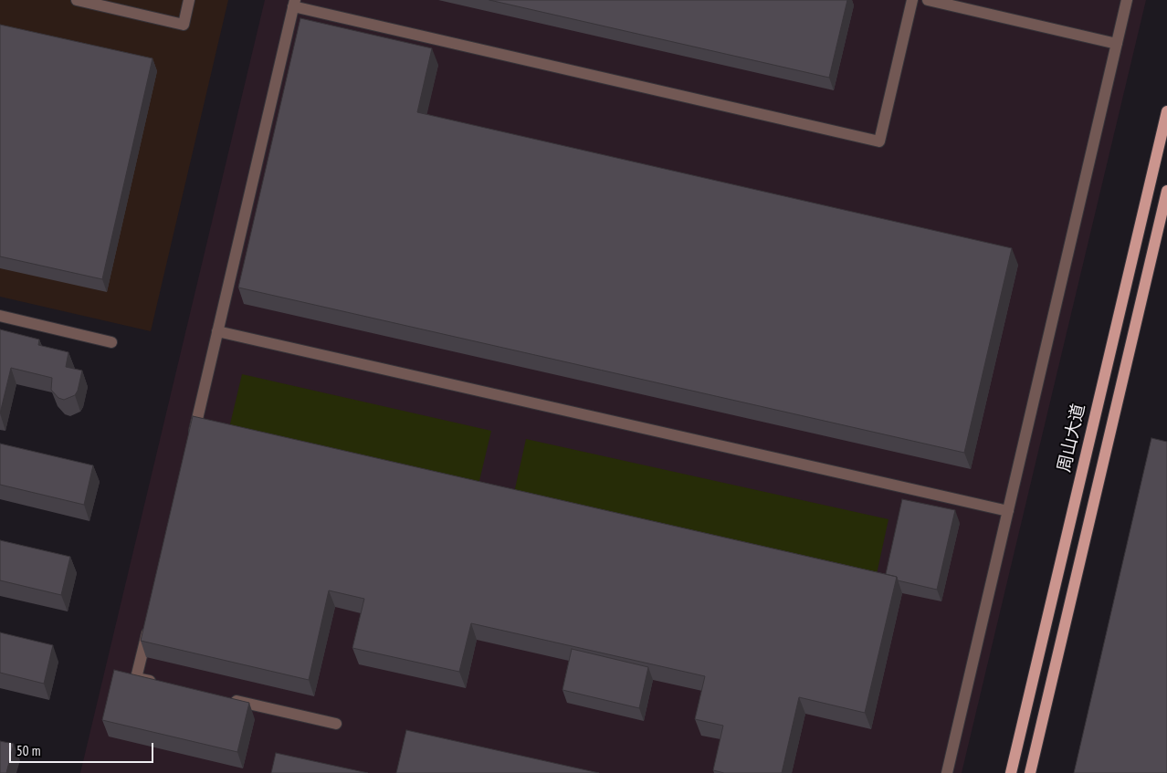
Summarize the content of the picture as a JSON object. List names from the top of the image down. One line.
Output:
{"streets":{"main road":["周山大道"]},"scale_bar":"50 m"}
